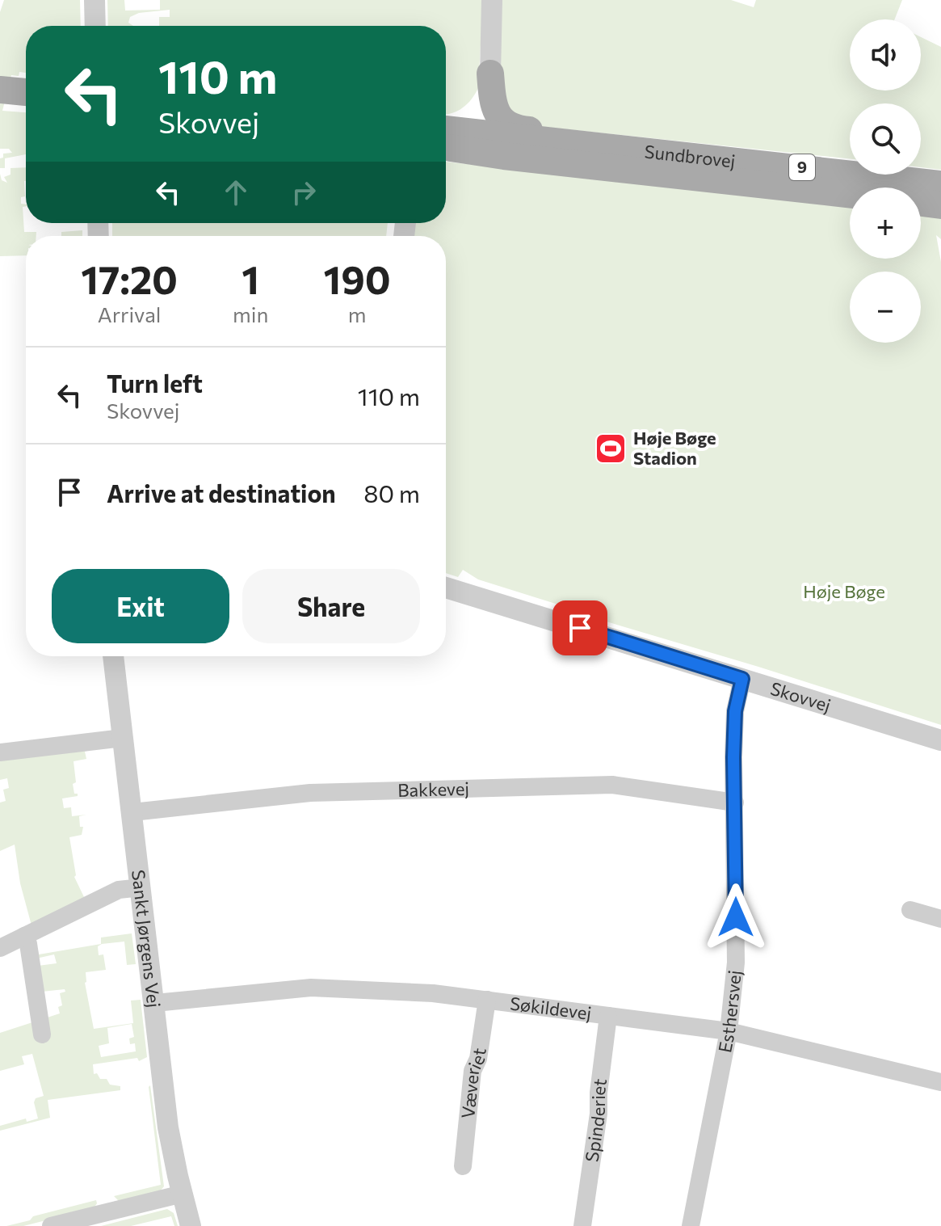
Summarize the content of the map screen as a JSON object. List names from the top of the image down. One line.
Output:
{"streets":{"main road":["Sundbrovej","9"],"street":["Skovvej","Bakkevej","Sankt Jørgens Vej","Søkildevej","Esthersvej","Væveriet","Spinderiet"]},"crossings":[["Skovvej","Esthersvej"],["Bakkevej","Sankt Jørgens Vej"],["Bakkevej","Esthersvej"],["Sankt Jørgens Vej","Søkildevej"],["Søkildevej","Esthersvej"],["Søkildevej","Væveriet"],["Søkildevej","Spinderiet"]],"parks":["Høje Bøge"],"places":{"sports":["Høje Bøge Stadion"]},"page":{"map_buttons":["+","−"],"turn":["110 m","Skovvej"],"eta":["17:20","Arrival","1","min","190","m"],"list":[{"name":"Turn left","note":"Skovvej","value":"110 m"},{"name":"Arrive at destination","value":"80 m"}],"buttons":["Exit","Share"]}}
